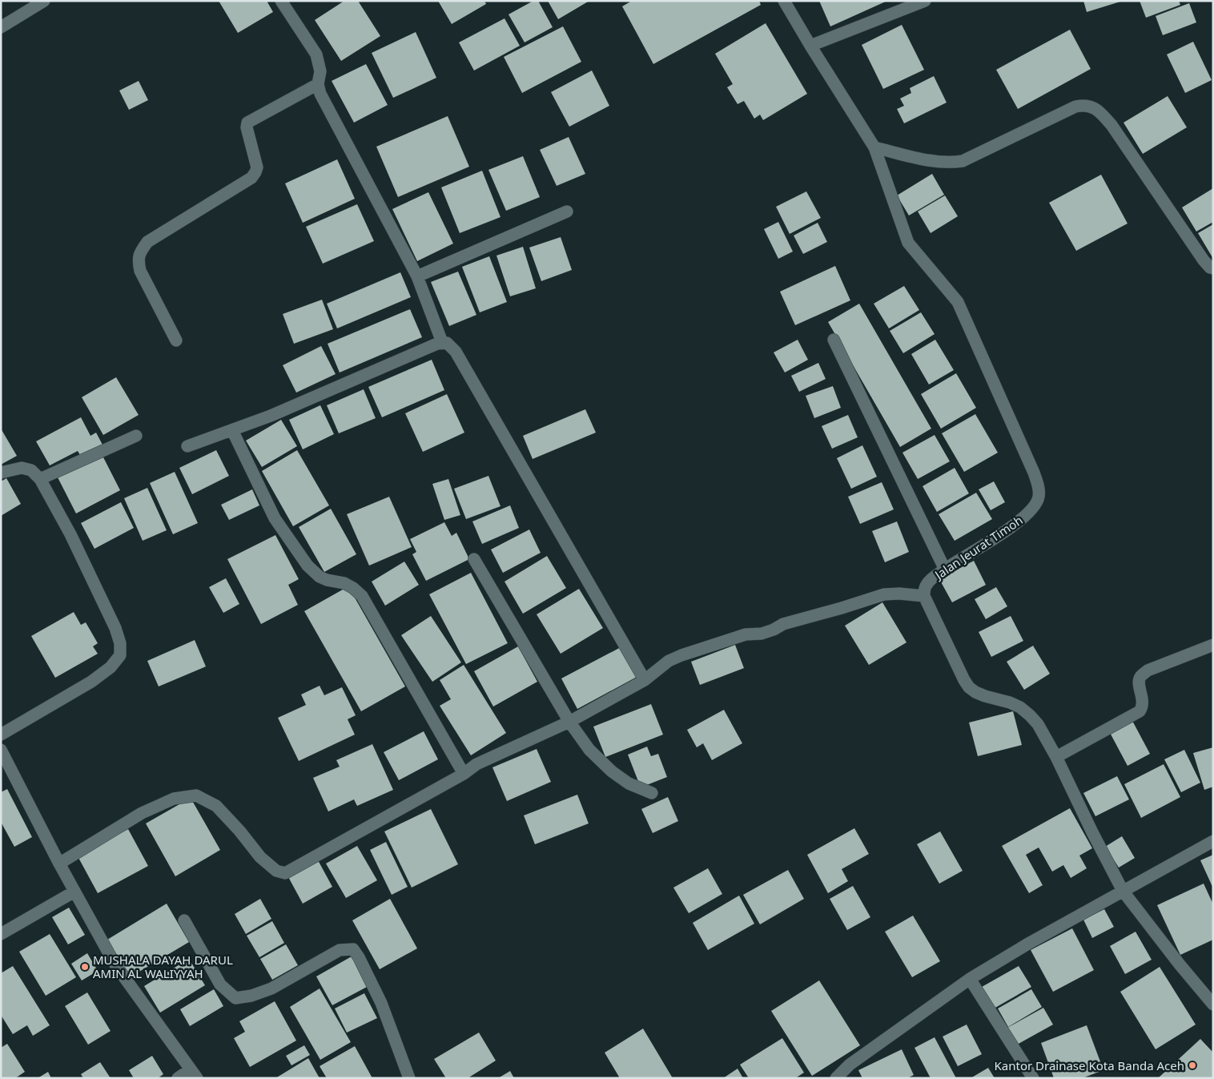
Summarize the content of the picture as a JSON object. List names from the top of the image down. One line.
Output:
{"streets":{"street":["Jalan Jeurat Timoh"]},"places":["MUSHALA DAYAH DARUL AMIN AL WALIYYAH","Kantor Drainase Kota Banda Aceh"]}
